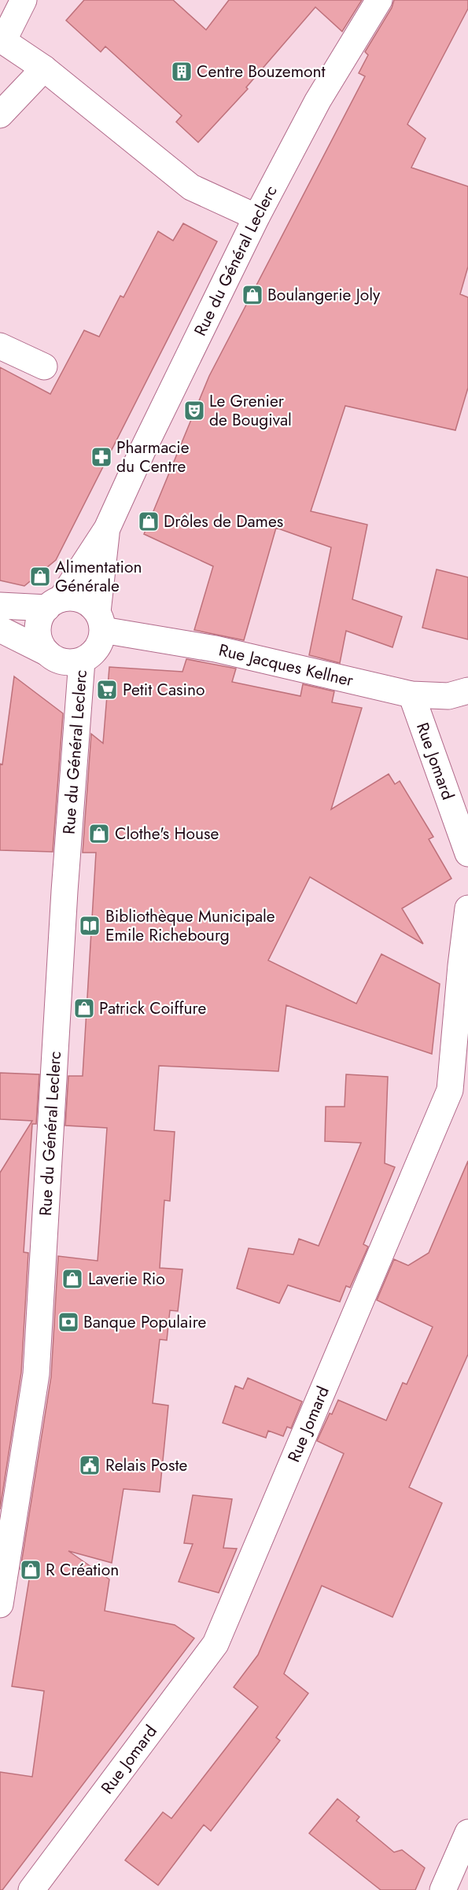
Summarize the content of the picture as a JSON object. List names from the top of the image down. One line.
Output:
{"streets":{"street":["Rue du Général Leclerc","Rue Jacques Kellner","Rue Jomard"]},"crossings":[["Rue du Général Leclerc","Rue Jacques Kellner"],["Rue Jacques Kellner","Rue Jomard"]],"places":{"building":["Centre Bouzemont"],"shop":["Boulangerie Joly","Drôles de Dames","Alimentation Générale","Clothe's House","Patrick Coiffure","Laverie Rio","R Création"],"theatre":["Le Grenier de Bougival"],"pharmacy":["Pharmacie du Centre"],"supermarket":["Petit Casino"],"library":["Bibliothèque Municipale Emile Richebourg"],"bank":["Banque Populaire"],"public building":["Relais Poste"]}}
